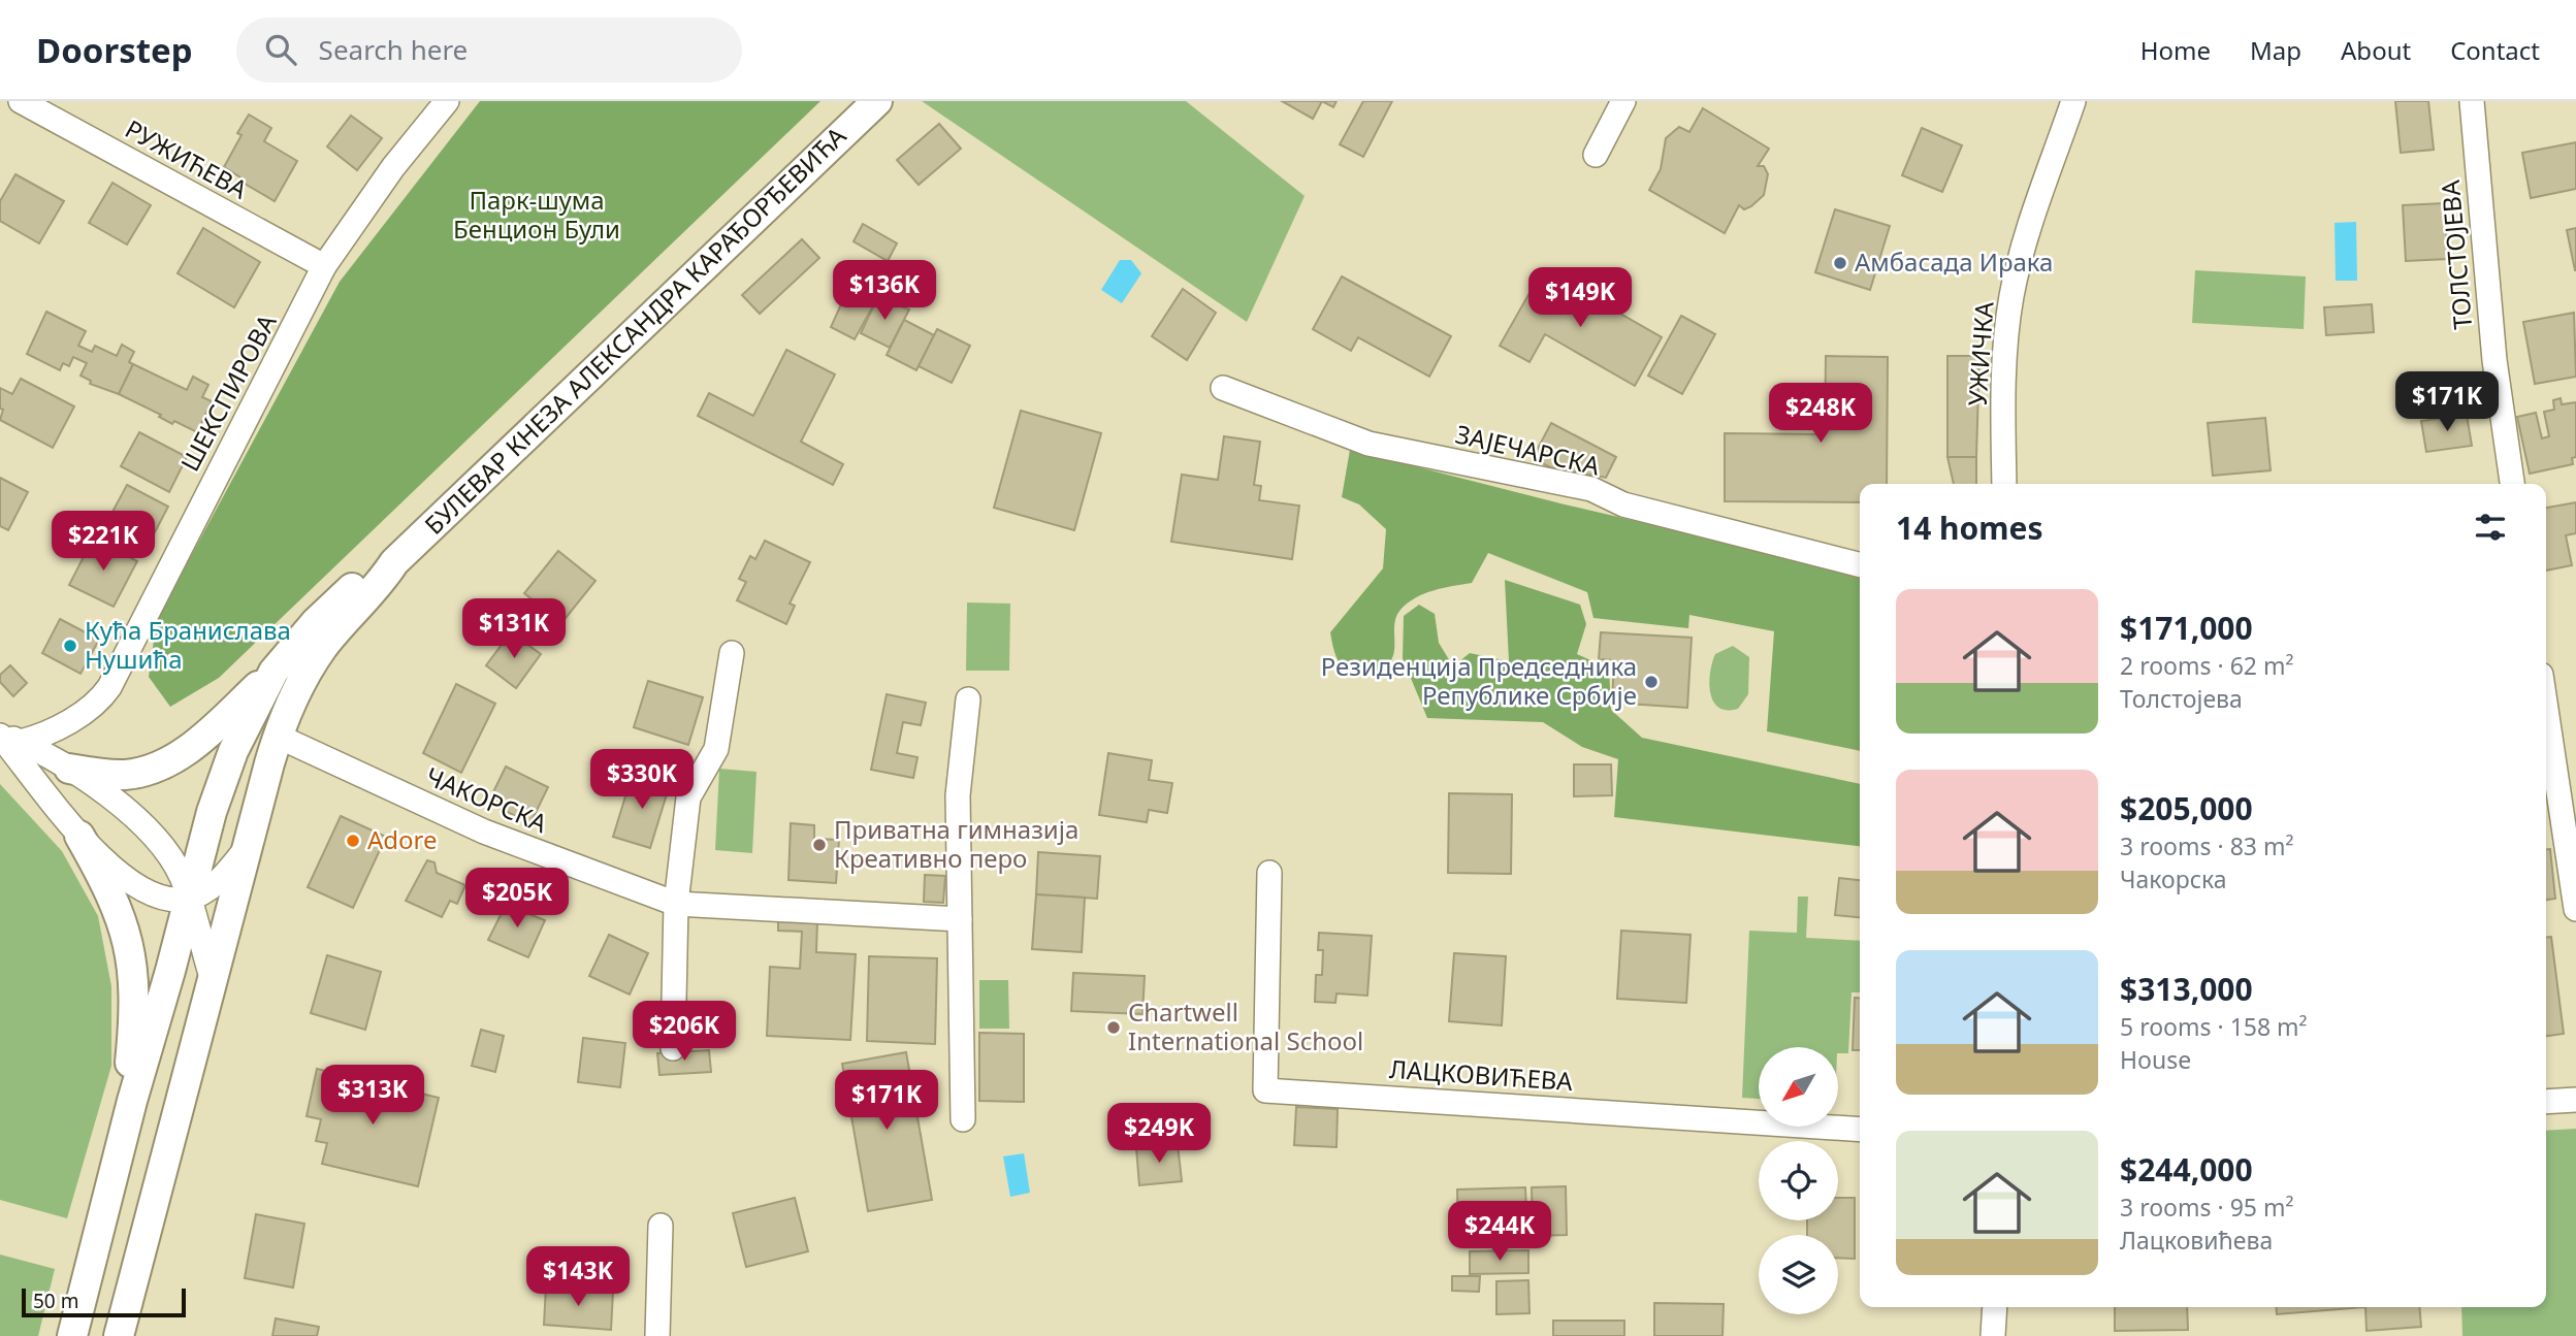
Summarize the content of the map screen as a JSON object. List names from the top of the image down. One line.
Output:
{"streets":{"main road":["БУЛЕВАР КНЕЗА АЛЕКСАНДРА КАРАЂОРЂЕВИЋА"],"street":["РУЖИЋЕВА","ТОЛСТОЈЕВА","УЖИЧКА","ШЕКСПИРОВА","ЗАЈЕЧАРСКА","ЧАКОРСКА","ЛАЦКОВИЋЕВА"]},"crossings":[["РУЖИЋЕВА","ШЕКСПИРОВА"],["БУЛЕВАР КНЕЗА АЛЕКСАНДРА КАРАЂОРЂЕВИЋА","ЧАКОРСКА"]],"parks":["Парк-шума Бенцион Були"],"places":["Амбасада Ирака","Кућа Бранислава Нушића","Резиденција Председника Републике Србије","Adore","Приватна гимназија Креативно перо","Chartwell International School"],"scale_bar":"50 m","north":"bottom left","page":{"header":"Doorstep","search":"Search here","nav":["Home","Map","About","Contact"],"price":["$136K","$149K","$171K","$248K","$221K","$131K","$330K","$205K","$206K","$313K","$171K","$249K","$244K","$143K"],"heading":"14 homes","list":[{"name":"$171,000","note":"2 rooms · 62 m² · Толстојева"},{"name":"$205,000","note":"3 rooms · 83 m² · Чакорска"},{"name":"$313,000","note":"5 rooms · 158 m² · House"},{"name":"$244,000","note":"3 rooms · 95 m² · Лацковићева"}],"scale":"50 m"}}
